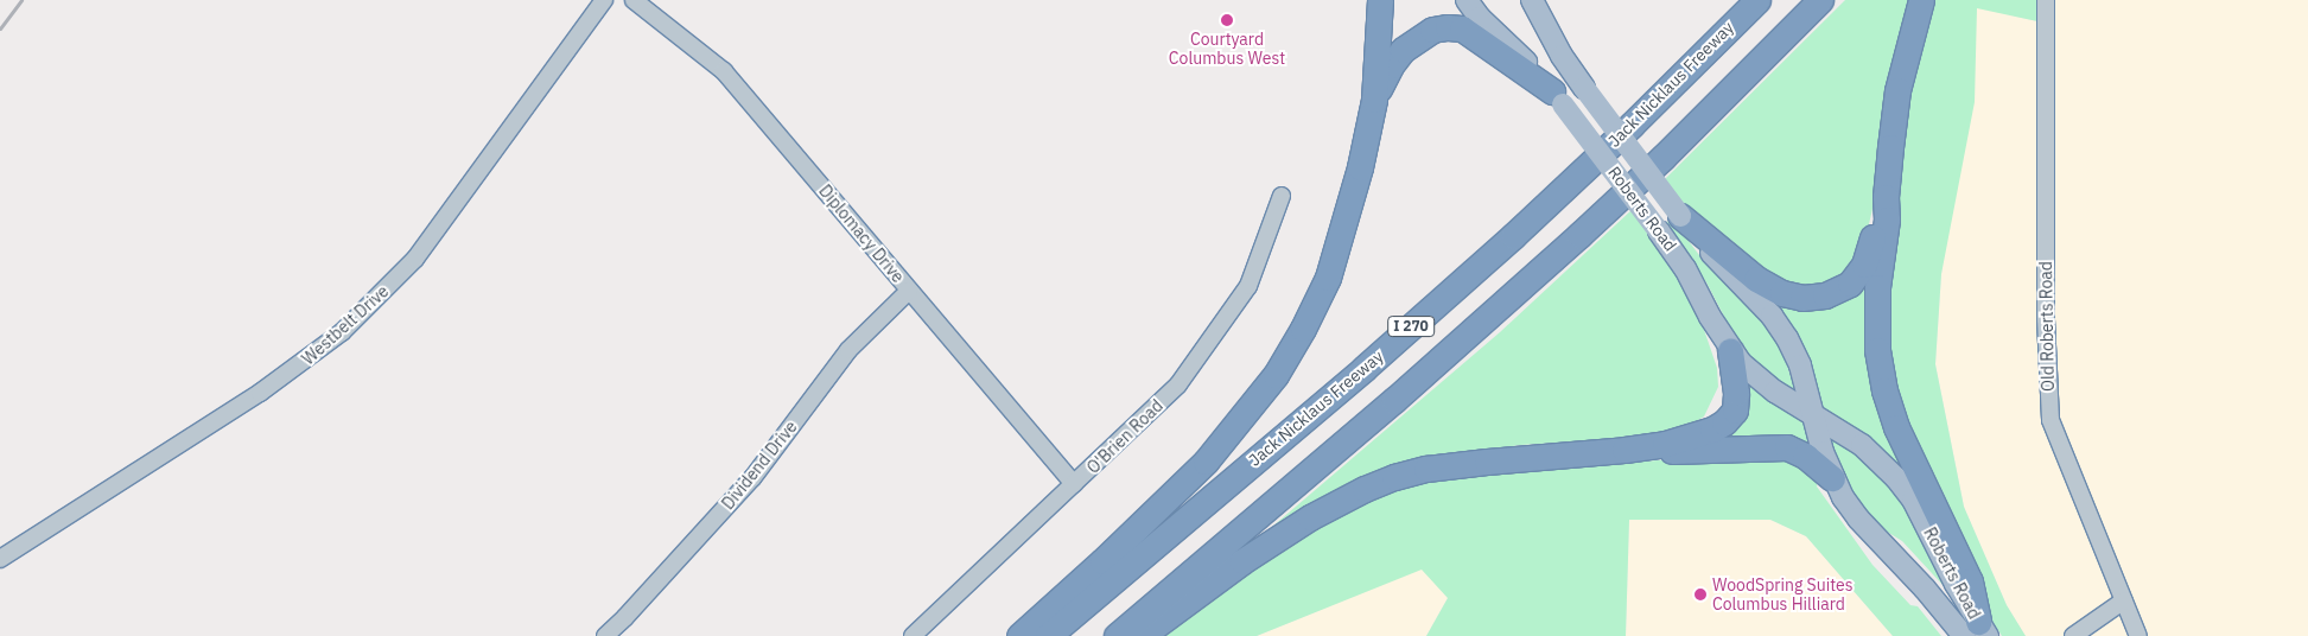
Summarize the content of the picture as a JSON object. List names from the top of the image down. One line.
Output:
{"streets":{"highway":["Jack Nicklaus Freeway","I 270"],"main road":["Roberts Road"],"street":["Diplomacy Drive","Westbelt Drive","Old Roberts Road","O'Brien Road","Dividend Drive"]},"crossings":[["Diplomacy Drive","O'Brien Road"],["Diplomacy Drive","Dividend Drive"]],"places":["Courtyard Columbus West","WoodSpring Suites Columbus Hilliard"]}
